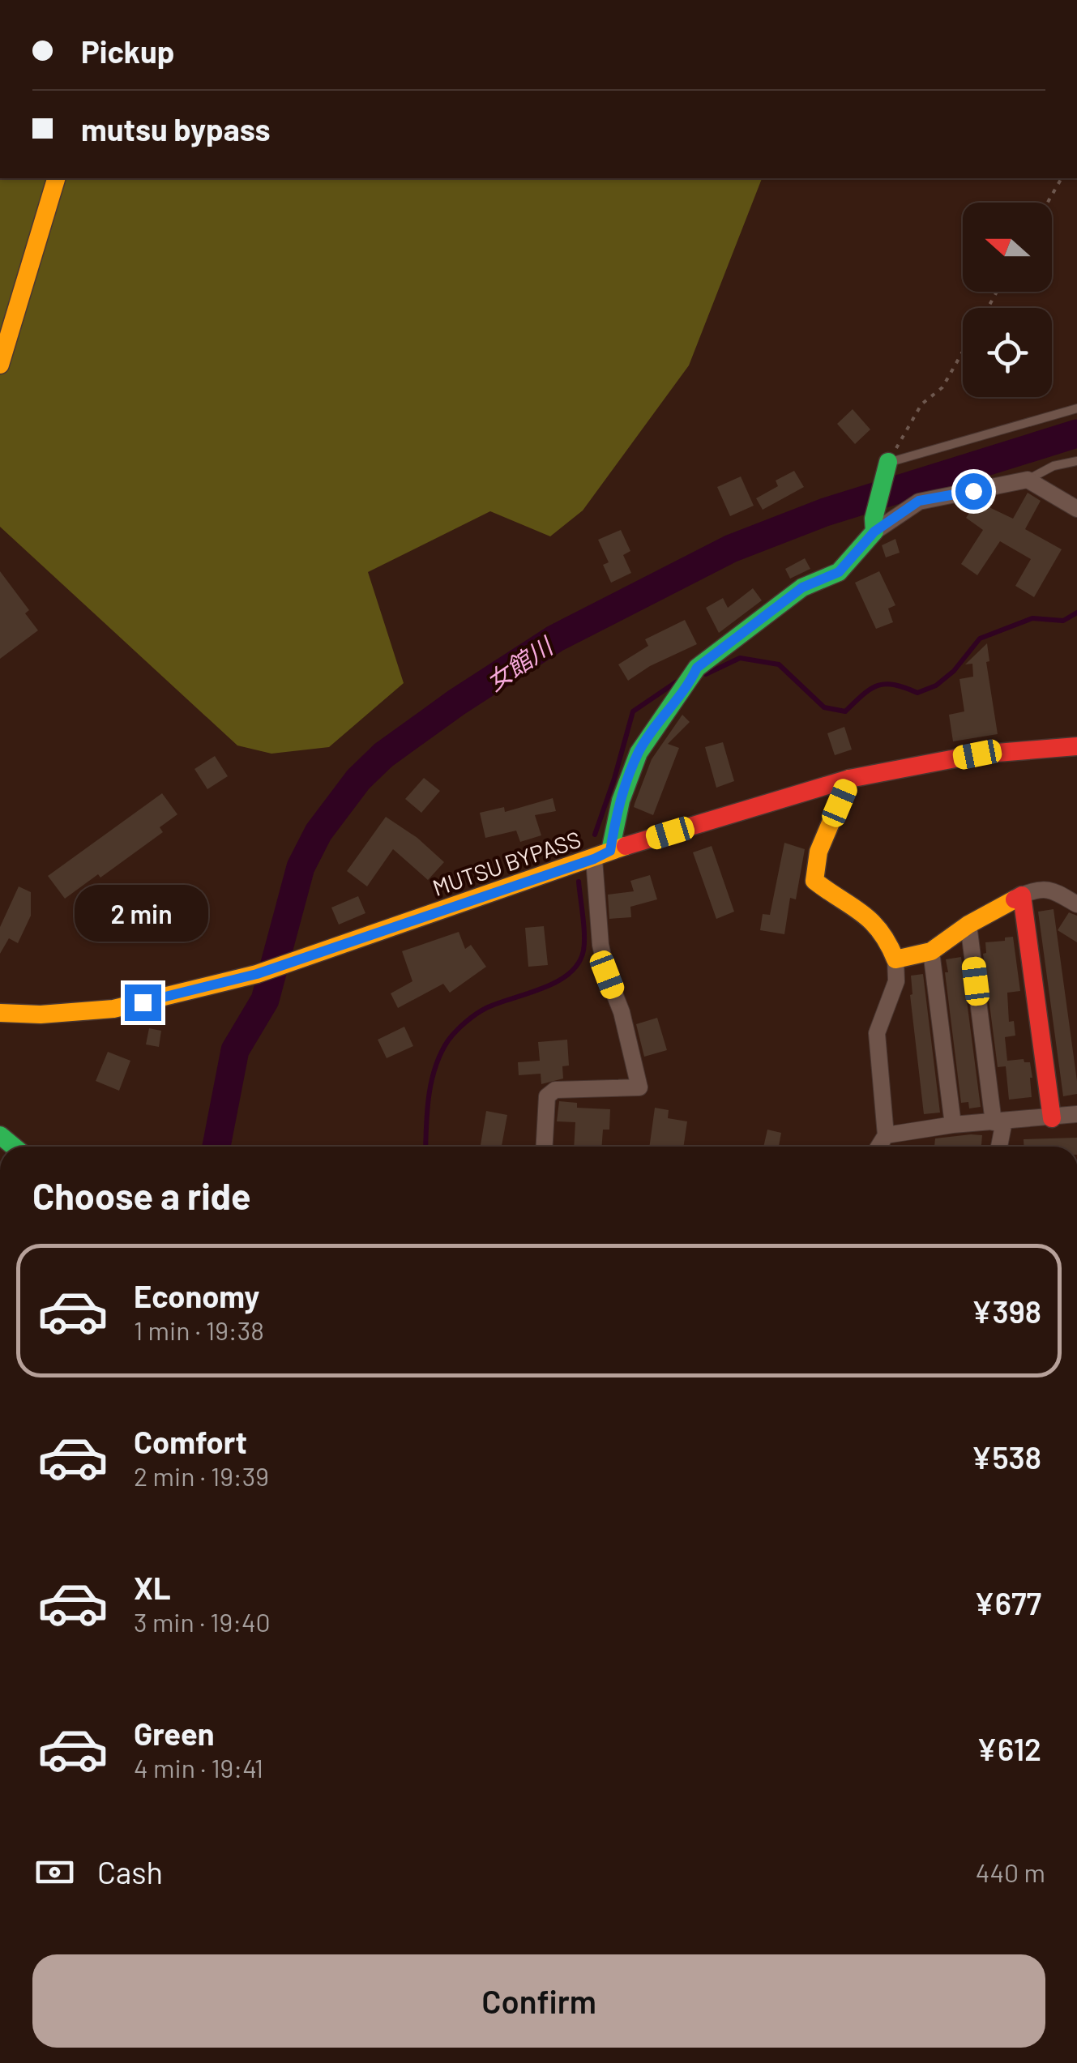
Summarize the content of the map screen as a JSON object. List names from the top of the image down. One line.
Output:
{"streets":{"main road":["MUTSU BYPASS"]},"water":["女館川"],"north":"left","page":{"banner":["Pickup","mutsu bypass"],"bubble":"2 min","heading":"Choose a ride","list":[{"name":"Economy","note":"1 min · 19:38","value":"¥398"},{"name":"Comfort","note":"2 min · 19:39","value":"¥538"},{"name":"XL","note":"3 min · 19:40","value":"¥677"},{"name":"Green","note":"4 min · 19:41","value":"¥612"}],"pay":["Cash","440 m"],"buttons":"Confirm"}}
